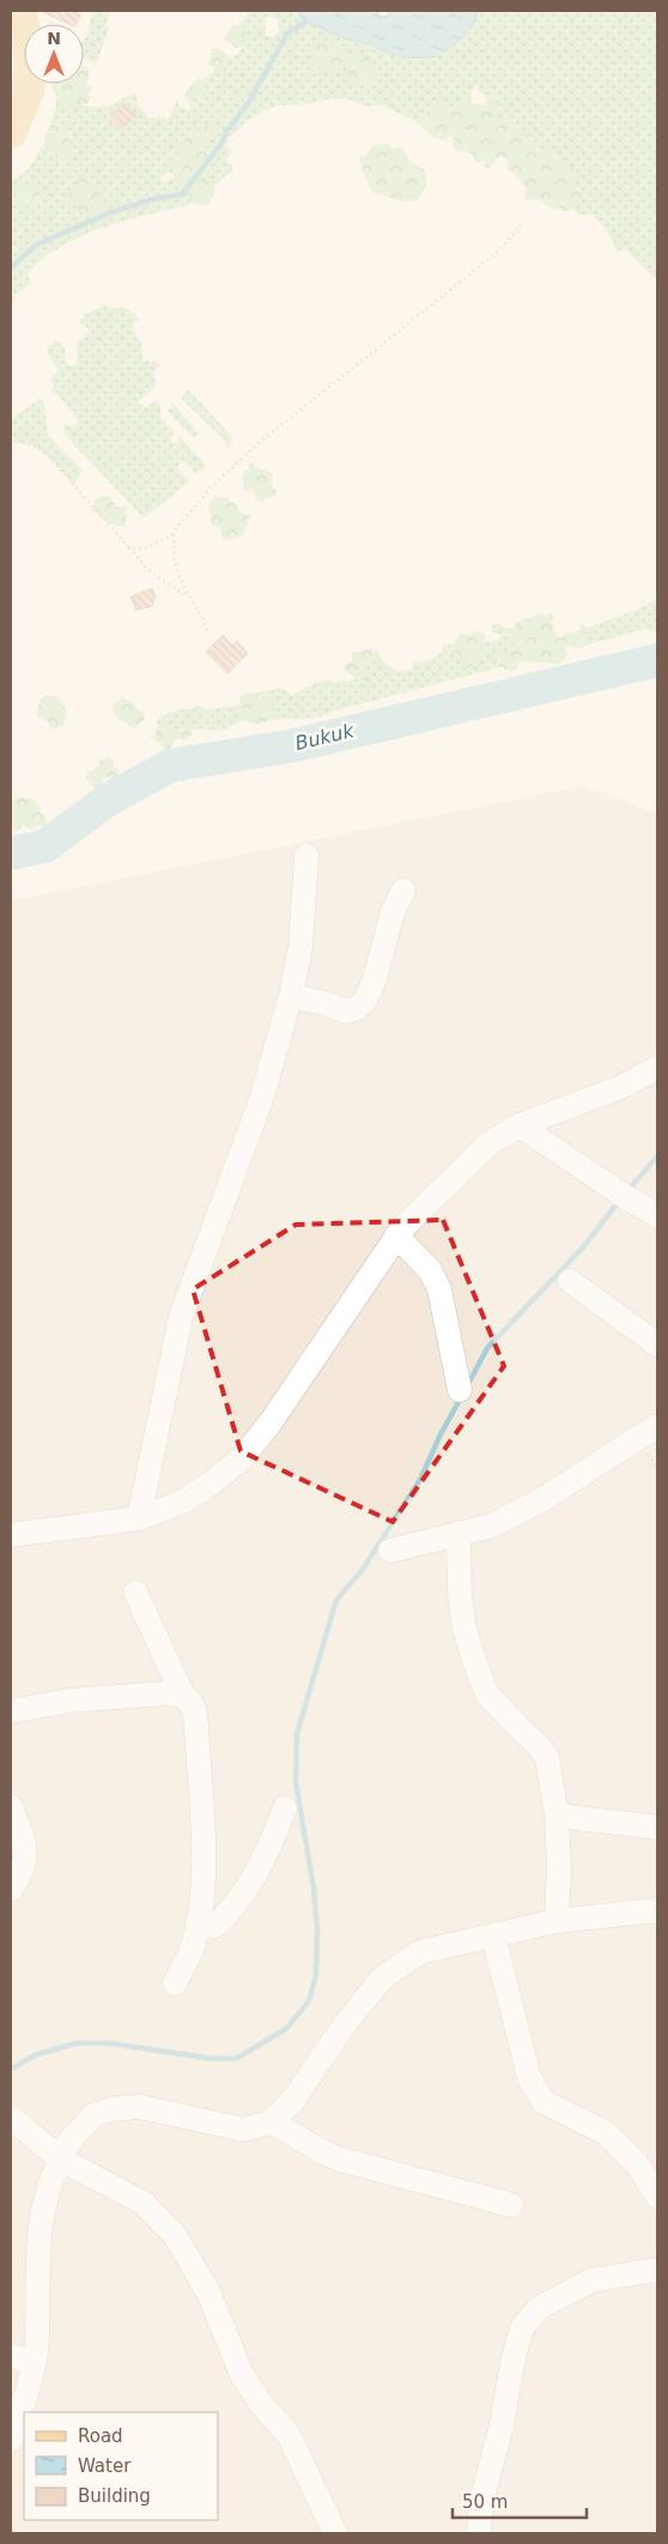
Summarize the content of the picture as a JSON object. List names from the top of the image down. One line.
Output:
{"water":["Bukuk"],"legend":["Road","Water","Building"],"scale_bar":"50 m","north":"top"}
